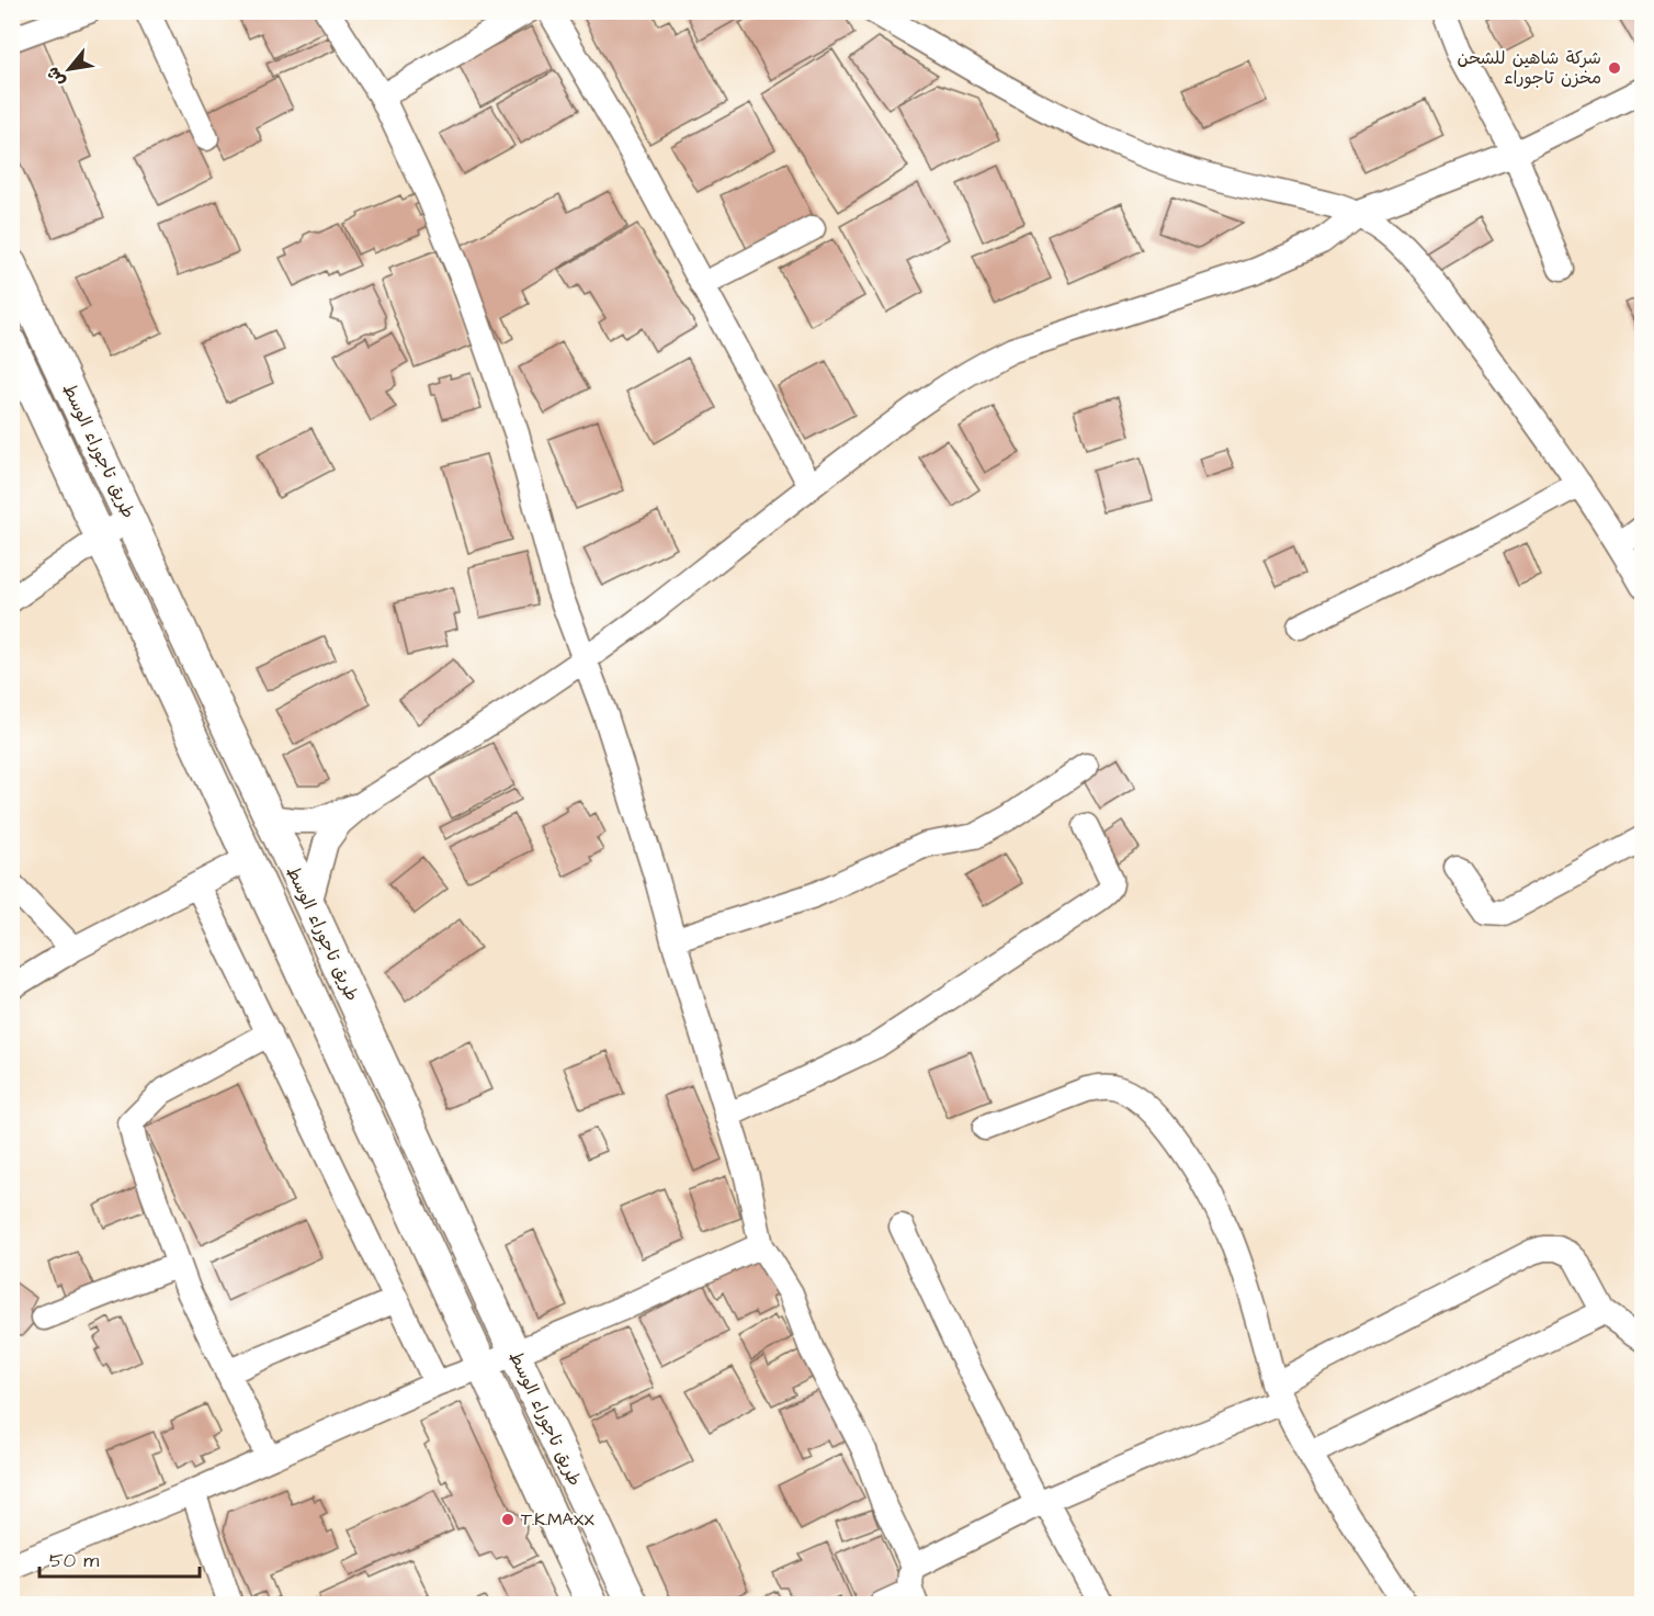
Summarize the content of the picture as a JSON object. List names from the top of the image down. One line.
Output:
{"streets":{"main road":["طريق تاجوراء الوسط"]},"places":["شركة شاهين للشحن مخزن تاجوراء","T.K.MAXX"],"scale_bar":"50 m","north":"bottom left"}
